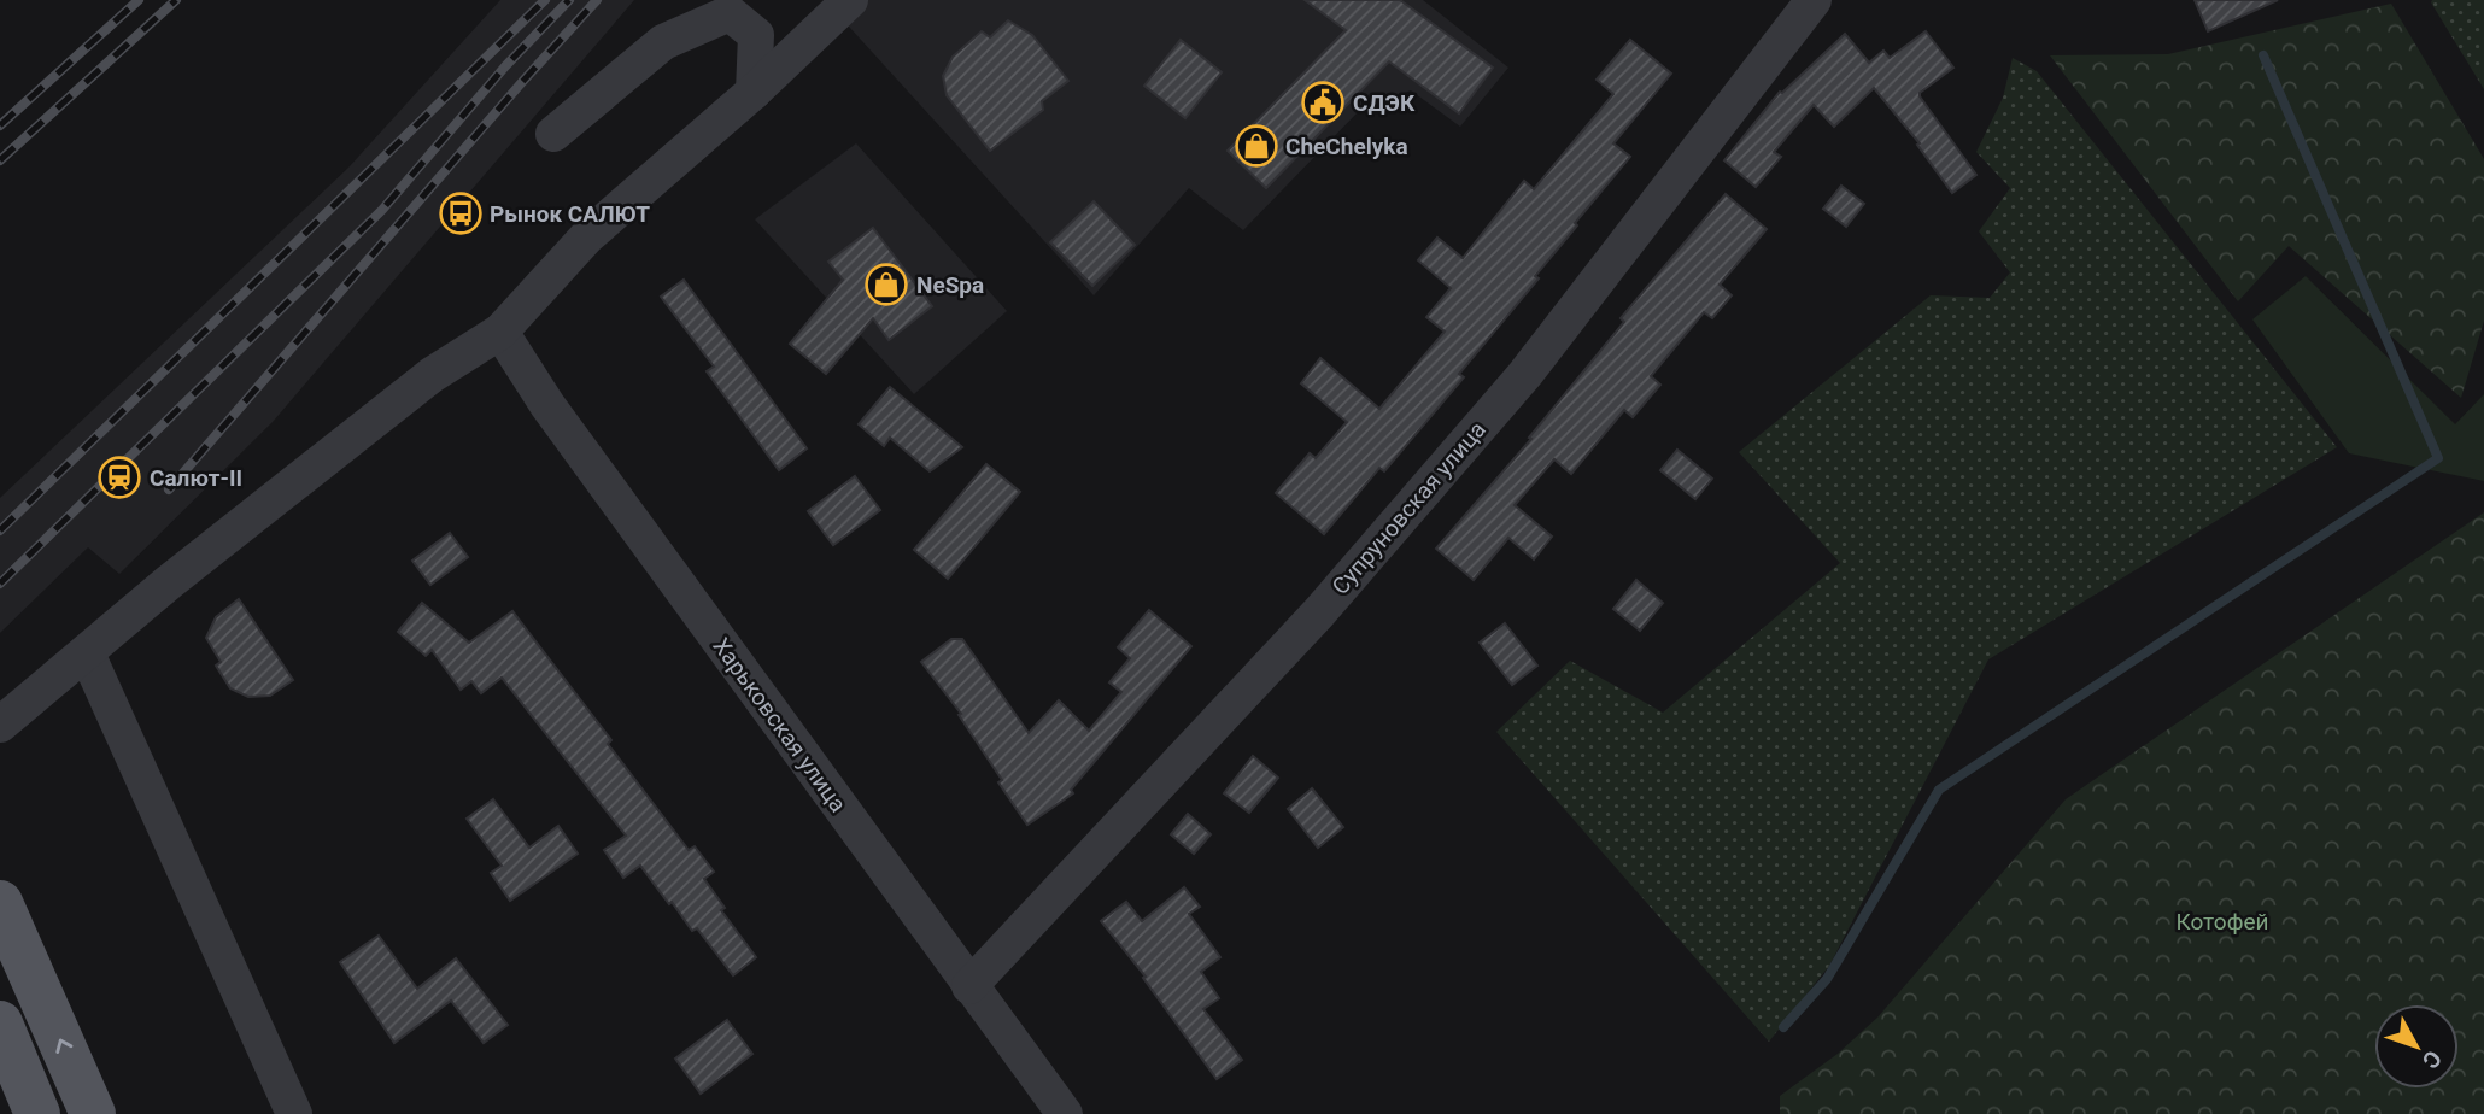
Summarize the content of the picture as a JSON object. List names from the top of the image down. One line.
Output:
{"streets":{"street":["Супруновская улица","Харьковская улица"]},"crossings":[["Супруновская улица","Харьковская улица"]],"parks":["Котофей"],"places":{"public building":["СДЭК"],"shop":["CheChelyka","NeSpa"],"bus stop":["Рынок САЛЮТ"],"station":["Салют-II"]},"north":"bottom right"}
